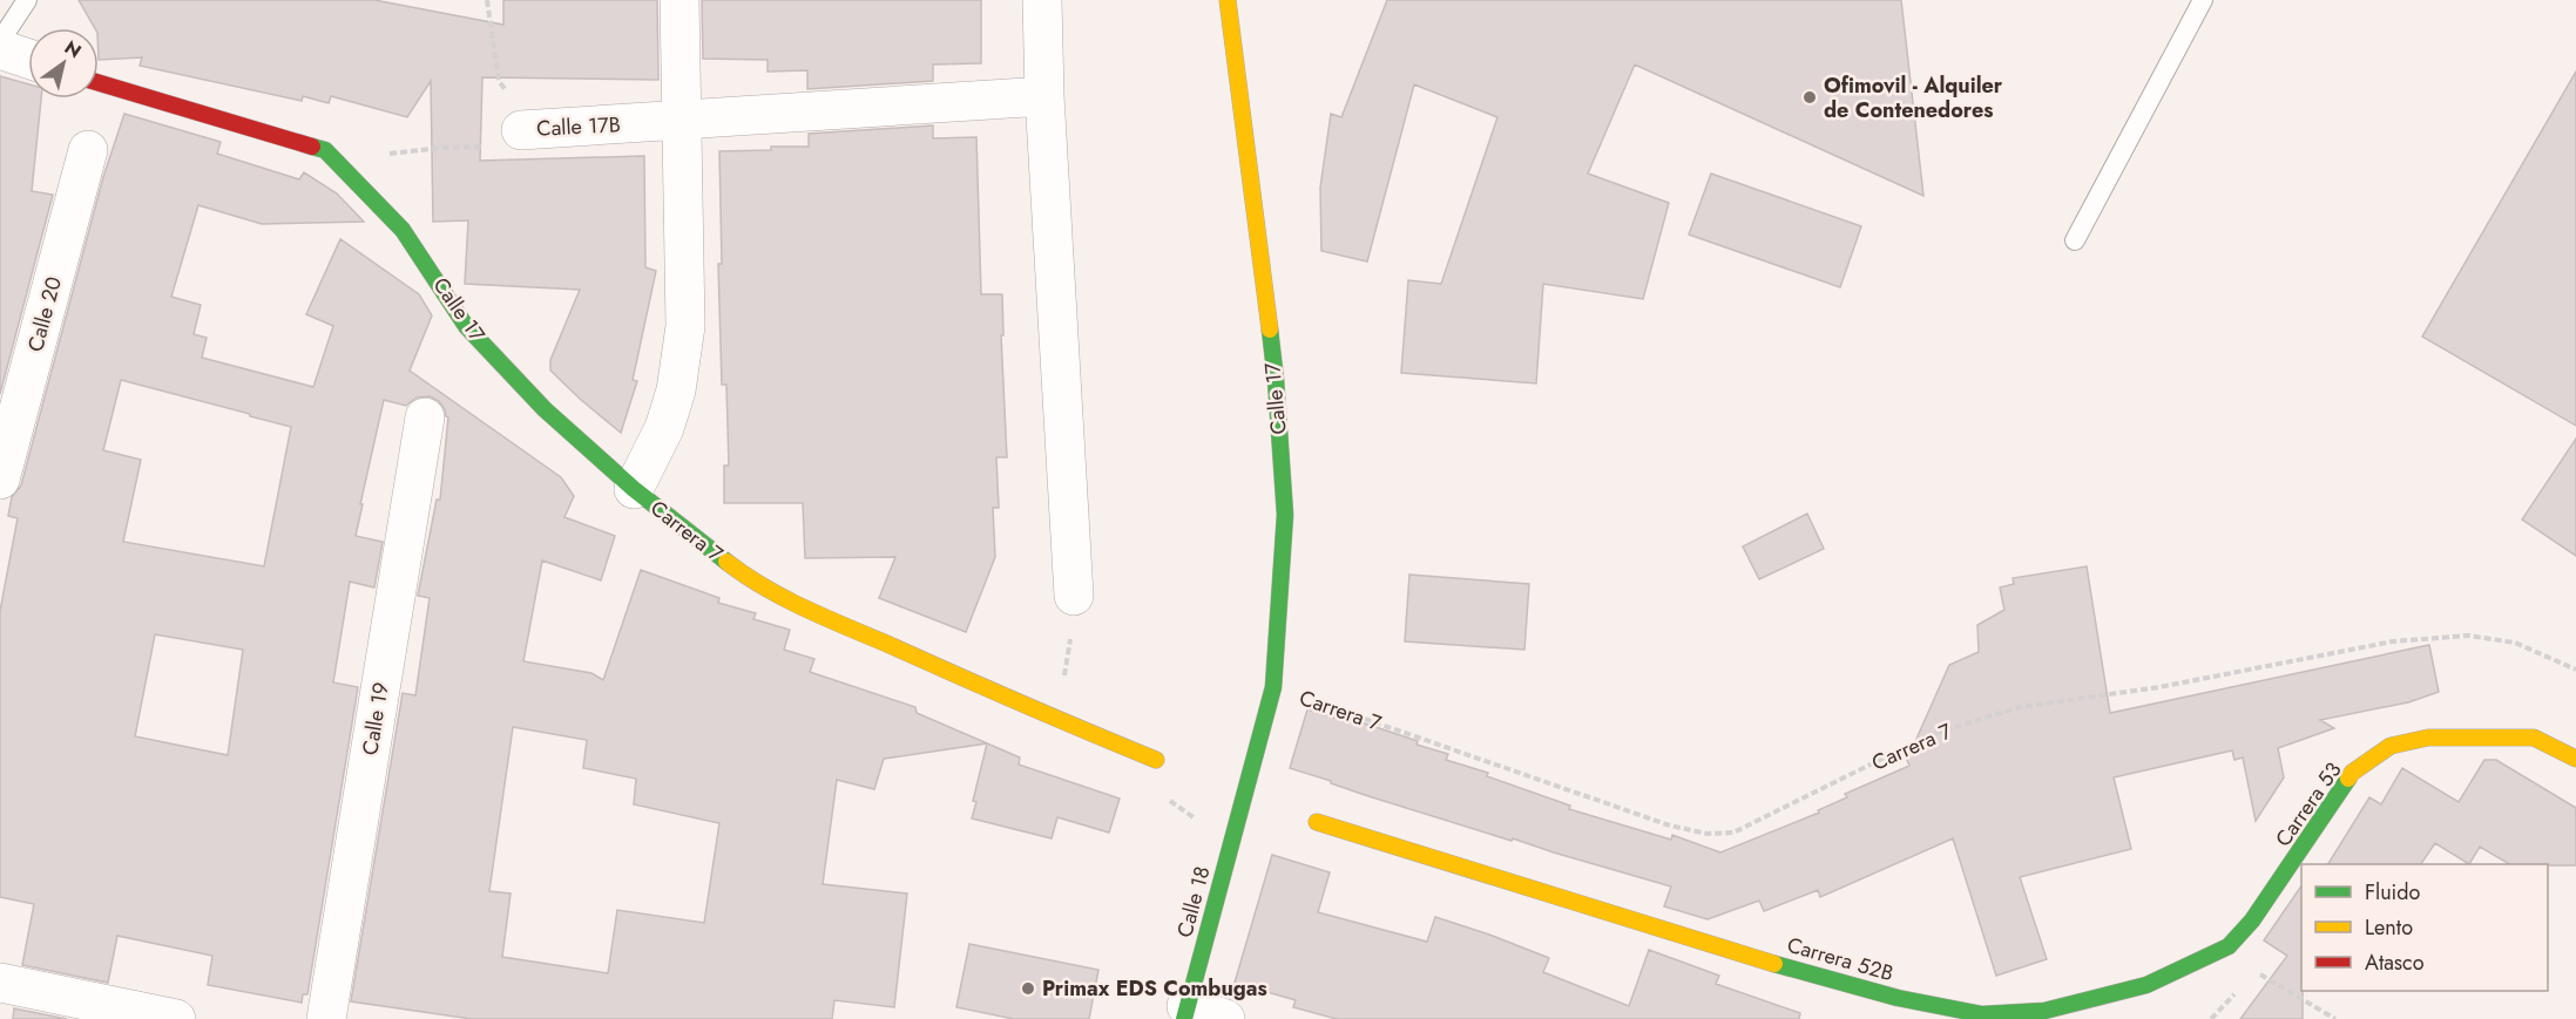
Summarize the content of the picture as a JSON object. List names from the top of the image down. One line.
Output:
{"streets":{"street":["Calle 17B","Calle 17","Calle 20","Carrera 7","Calle 19","Carrera 53","Calle 18","Carrera 52B"]},"crossings":[["Calle 17B","Calle 17"],["Calle 17B","Carrera 7"],["Calle 17","Carrera 7"],["Calle 17","Calle 18"],["Carrera 53","Carrera 52B"]],"places":["Ofimovil - Alquiler de Contenedores","Primax EDS Combugas"],"legend":["Fluido","Lento","Atasco"],"north":"top right"}
